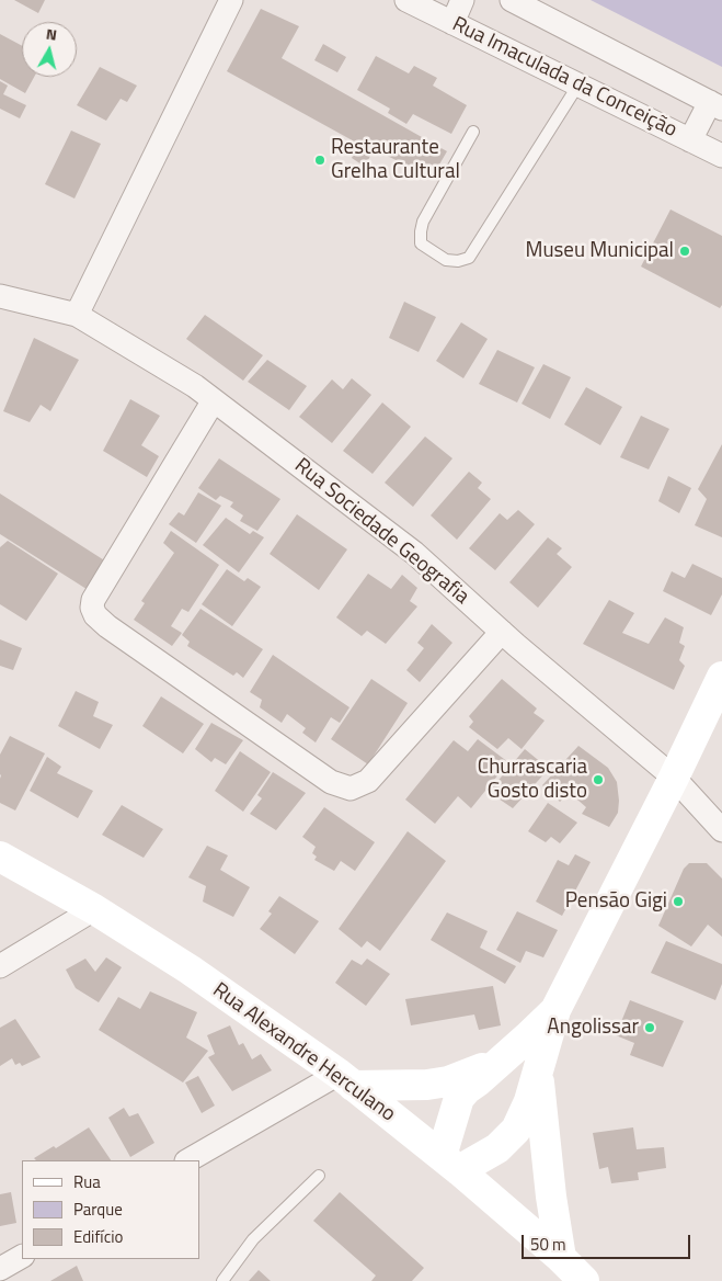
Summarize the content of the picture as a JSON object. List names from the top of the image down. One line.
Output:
{"streets":{"main road":["Rua Alexandre Herculano"],"street":["Rua Imaculada da Conceição","Rua Sociedade Geografia"]},"places":["Restaurante Grelha Cultural","Museu Municipal","Churrascaria Gosto disto","Pensão Gigi","Angolissar"],"legend":["Rua","Parque","Edifício"],"scale_bar":"50 m","north":"top"}
